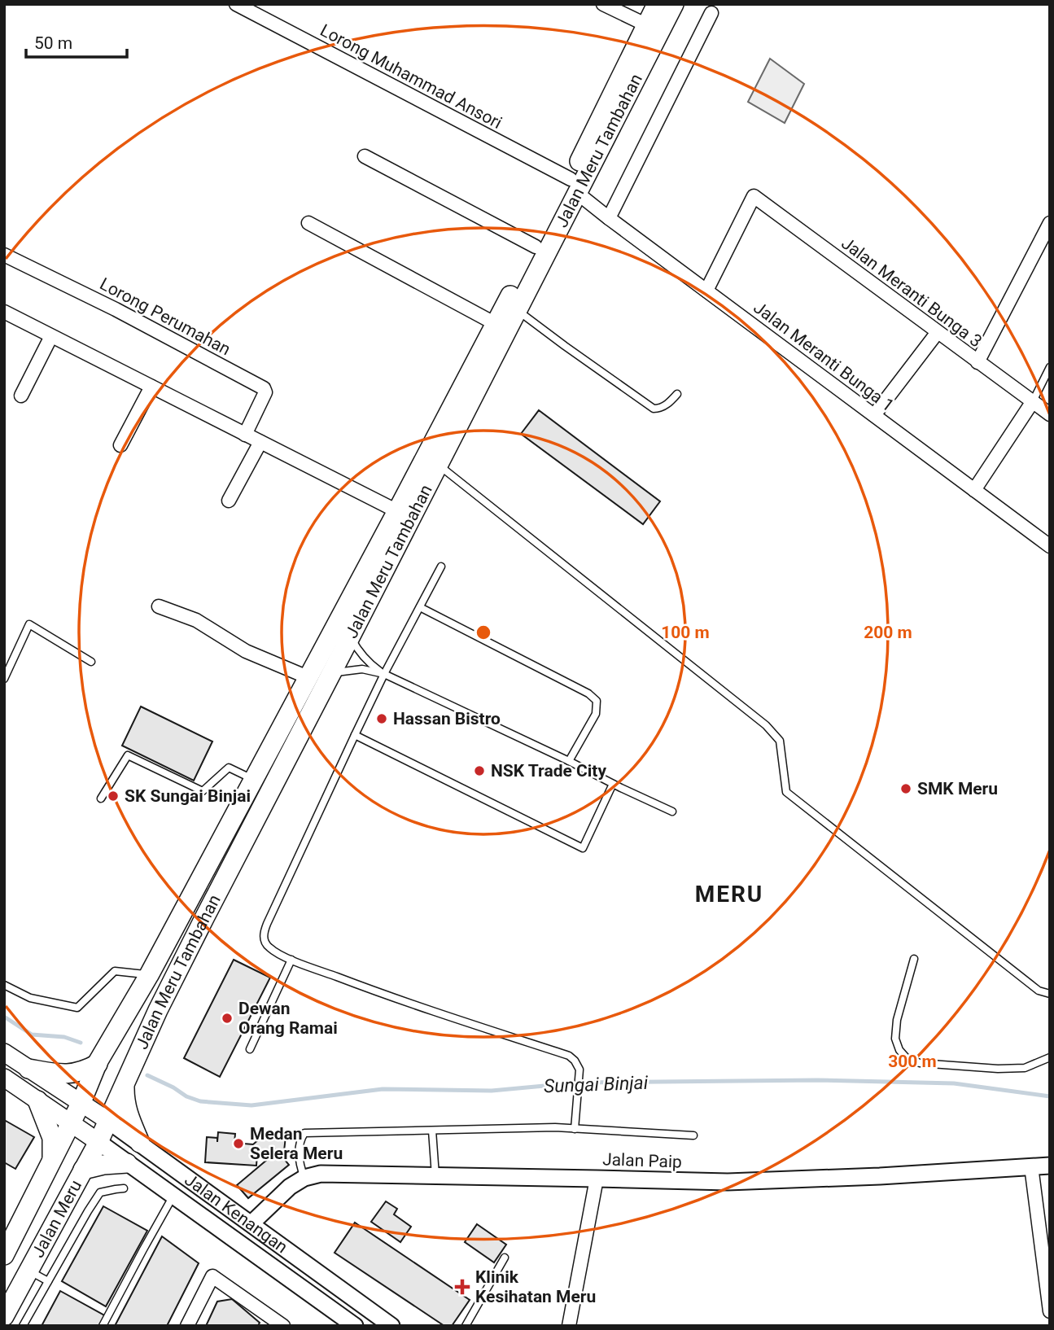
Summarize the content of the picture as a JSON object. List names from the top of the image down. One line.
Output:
{"streets":{"main road":["Jalan Meru Tambahan","Jalan Kenangan","Jalan Meru"],"street":["Lorong Muhammad Ansori","Jalan Meranti Bunga 3","Lorong Perumahan","Jalan Meranti Bunga 1","Jalan Paip"]},"crossings":[["Lorong Muhammad Ansori","Jalan Meru Tambahan"],["Lorong Muhammad Ansori","Jalan Meranti Bunga 1"],["Jalan Meru Tambahan","Jalan Meranti Bunga 1"],["Jalan Meru Tambahan","Jalan Kenangan"],["Jalan Meru Tambahan","Jalan Meru"],["Jalan Meranti Bunga 3","Jalan Meranti Bunga 1"],["Jalan Paip","Jalan Kenangan"],["Jalan Kenangan","Jalan Meru"]],"districts":["MERU"],"water":["Sungai Binjai"],"places":{"other":["Hassan Bistro","NSK Trade City","SMK Meru","SK Sungai Binjai","Dewan Orang Ramai","Medan Selera Meru"],"health":["Klinik Kesihatan Meru"]},"scale_bar":"50 m","rings":["100 m","200 m","300 m"]}
